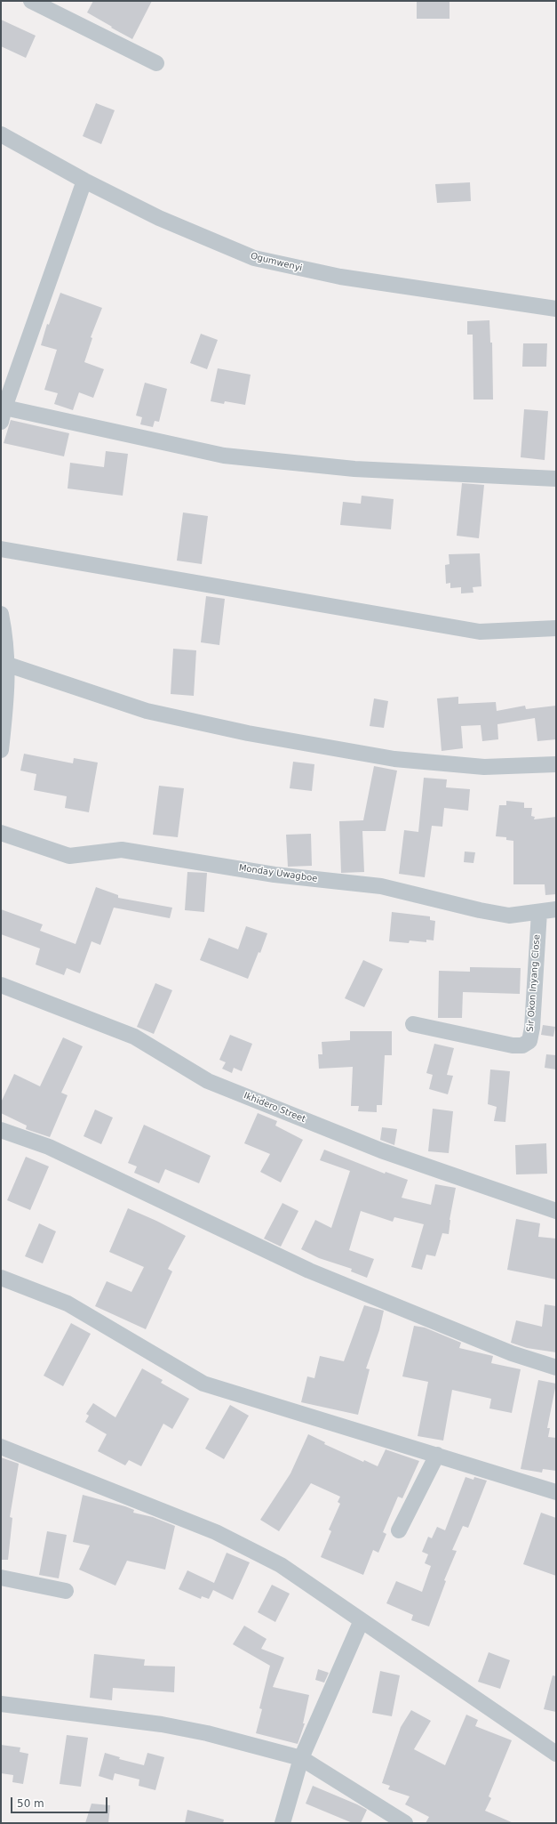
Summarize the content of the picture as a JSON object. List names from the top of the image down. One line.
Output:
{"streets":{"street":["Ogumwenyi","Monday Uwagboe","Sir Okon Inyang Close","Ikhidero Street"]},"crossings":[["Monday Uwagboe","Sir Okon Inyang Close"]],"scale_bar":"50 m"}
